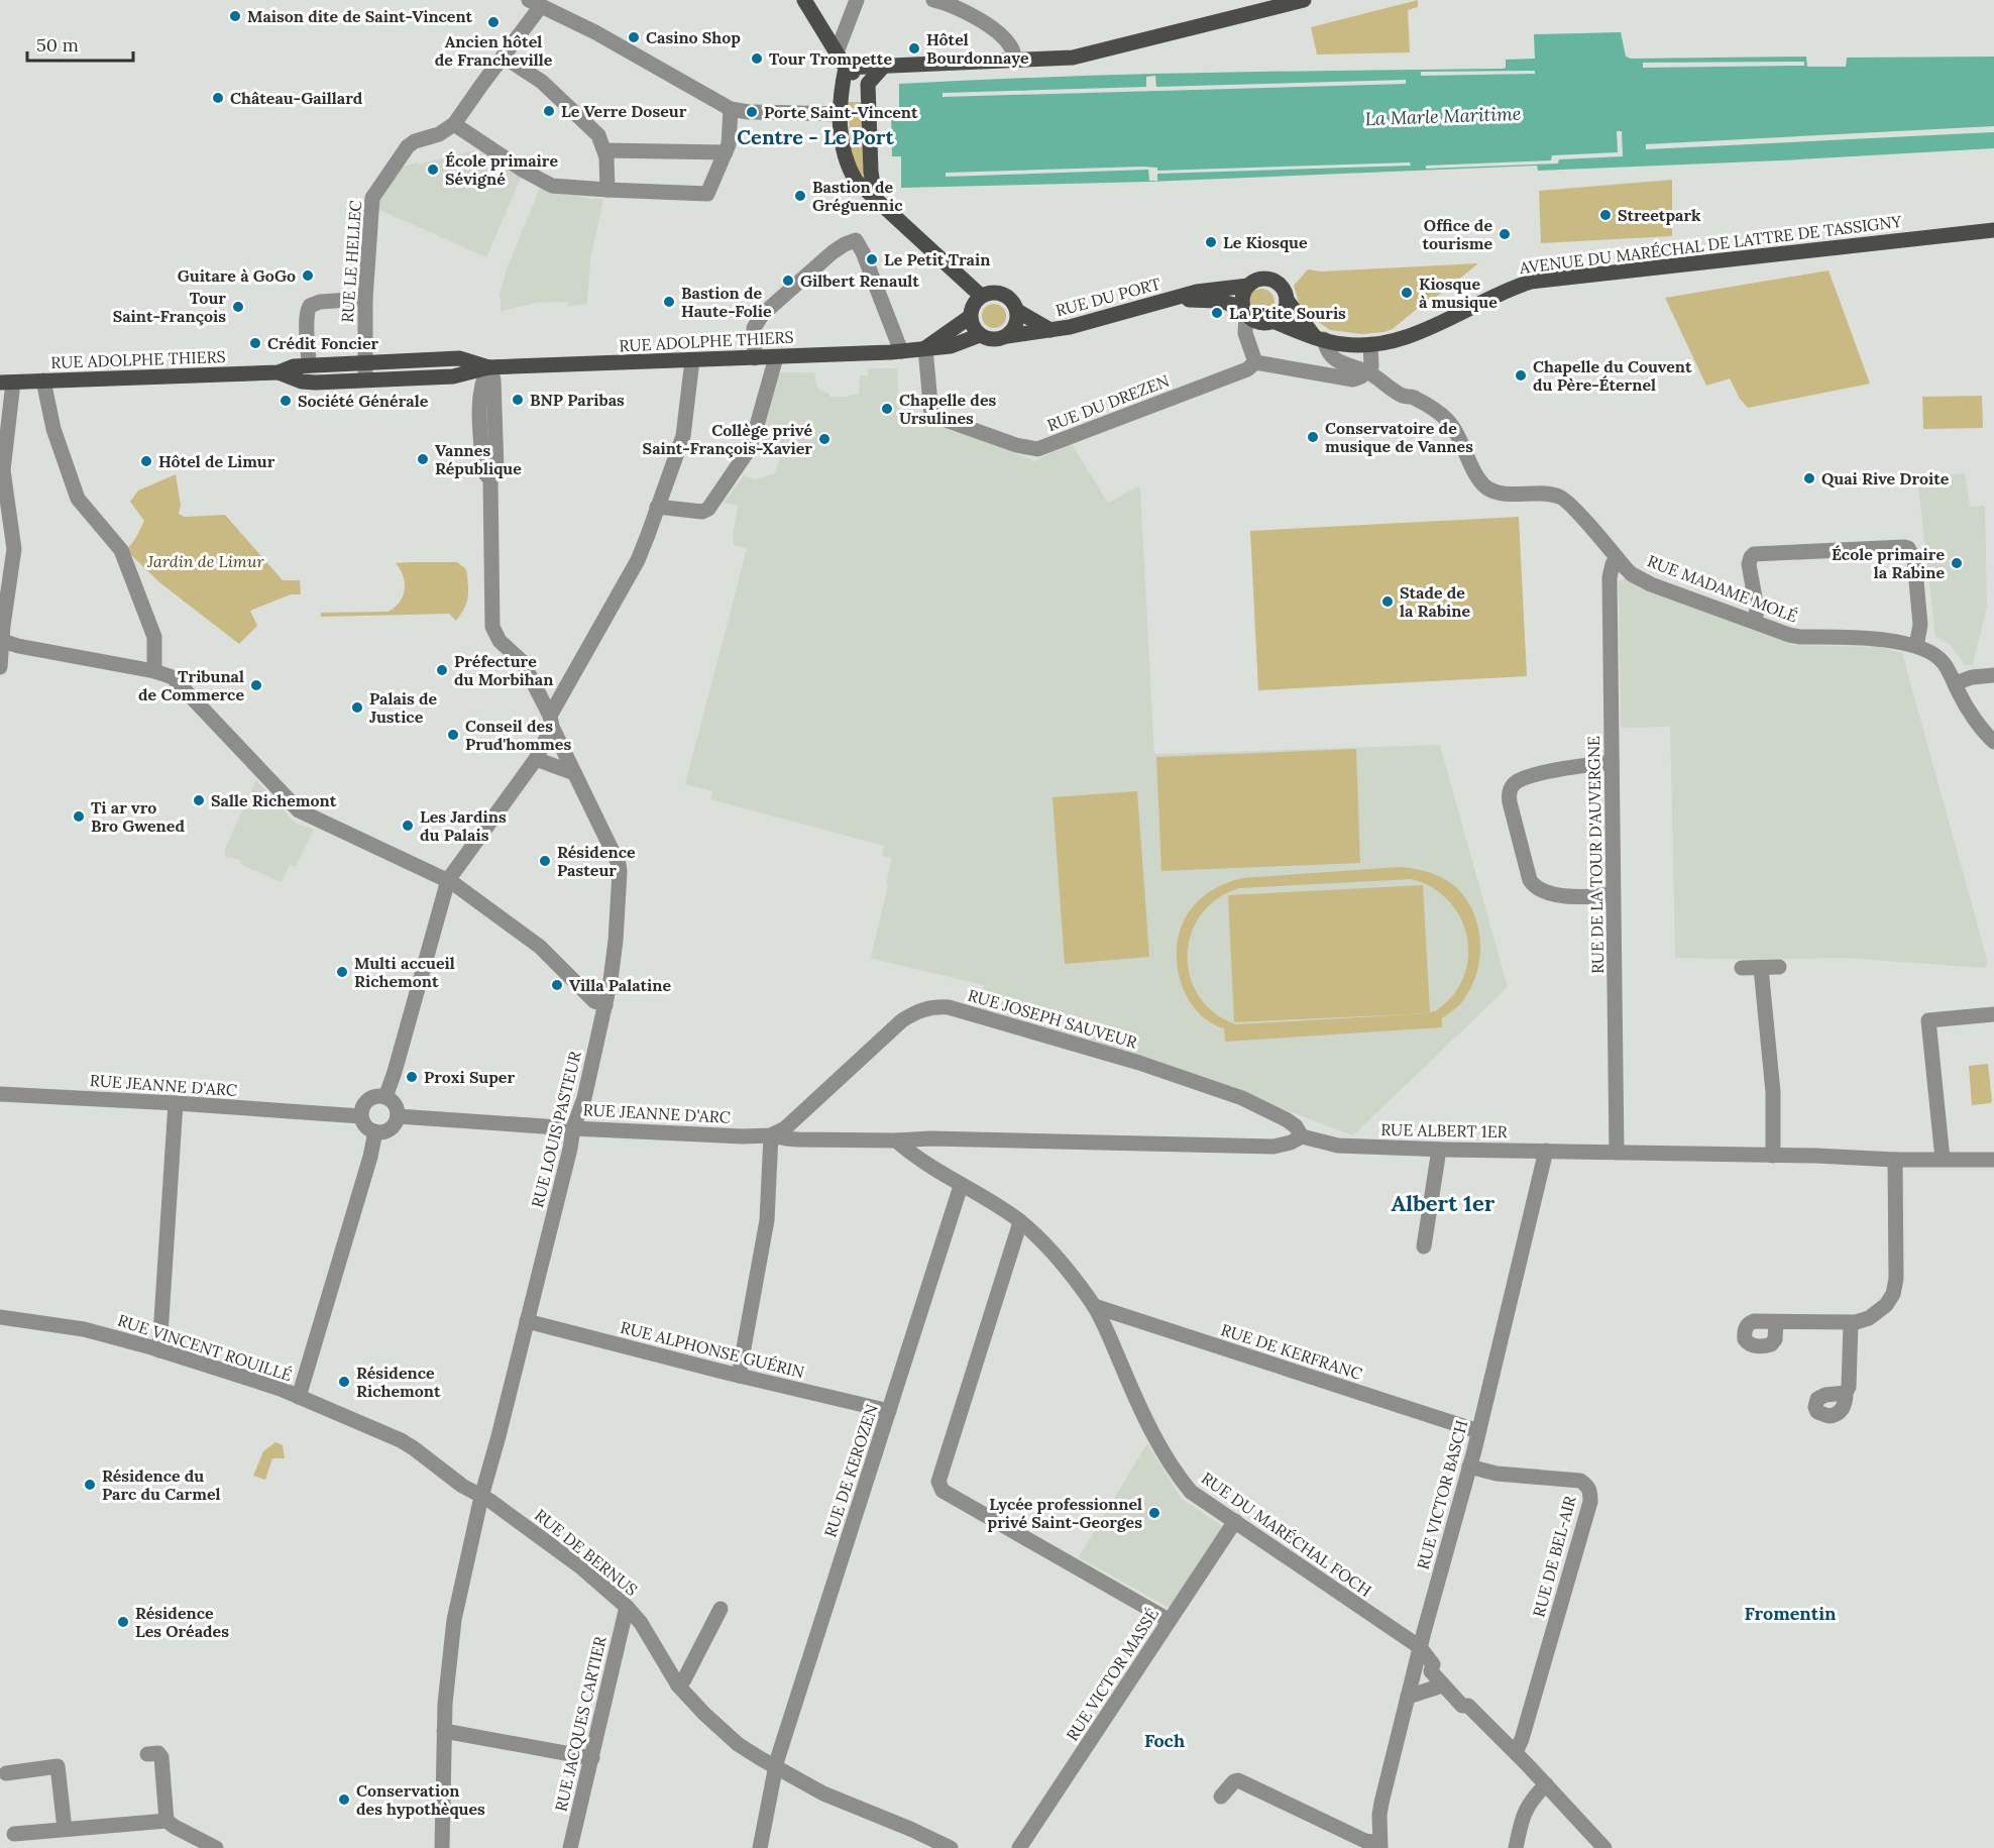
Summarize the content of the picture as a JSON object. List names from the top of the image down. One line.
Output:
{"streets":{"main road":["AVENUE DU MARÉCHAL DE LATTRE DE TASSIGNY","RUE DU PORT","RUE ADOLPHE THIERS"],"street":["RUE LE HELLEC","RUE DU DREZEN","RUE MADAME MOLÉ","RUE DE LA TOUR D'AUVERGNE","RUE JOSEPH SAUVEUR","RUE JEANNE D'ARC","RUE LOUIS PASTEUR","RUE ALBERT 1ER","RUE VINCENT ROUILLÉ","RUE ALPHONSE GUÉRIN","RUE DE KERFRANC","RUE DE KEROZEN","RUE VICTOR BASCH","RUE DU MARÉCHAL FOCH","RUE DE BERNUS","RUE DE BEL-AIR","RUE VICTOR MASSÉ","RUE JACQUES CARTIER"]},"crossings":[["AVENUE DU MARÉCHAL DE LATTRE DE TASSIGNY","RUE DU PORT"],["RUE LE HELLEC","RUE ADOLPHE THIERS"],["RUE ADOLPHE THIERS","RUE DU DREZEN"],["RUE ADOLPHE THIERS","RUE LOUIS PASTEUR"],["RUE MADAME MOLÉ","RUE DE LA TOUR D'AUVERGNE"],["RUE DE LA TOUR D'AUVERGNE","RUE ALBERT 1ER"],["RUE JOSEPH SAUVEUR","RUE JEANNE D'ARC"],["RUE JOSEPH SAUVEUR","RUE ALBERT 1ER"],["RUE JEANNE D'ARC","RUE LOUIS PASTEUR"],["RUE LOUIS PASTEUR","RUE VINCENT ROUILLÉ"],["RUE LOUIS PASTEUR","RUE ALPHONSE GUÉRIN"],["RUE LOUIS PASTEUR","RUE DE BERNUS"],["RUE ALBERT 1ER","RUE VICTOR BASCH"],["RUE VINCENT ROUILLÉ","RUE DE BERNUS"],["RUE ALPHONSE GUÉRIN","RUE DE KEROZEN"],["RUE DE KERFRANC","RUE VICTOR BASCH"],["RUE DE KERFRANC","RUE DU MARÉCHAL FOCH"],["RUE DE KEROZEN","RUE DU MARÉCHAL FOCH"],["RUE DE KEROZEN","RUE DE BERNUS"],["RUE VICTOR BASCH","RUE DU MARÉCHAL FOCH"],["RUE VICTOR BASCH","RUE DE BEL-AIR"],["RUE DU MARÉCHAL FOCH","RUE VICTOR MASSÉ"],["RUE DE BERNUS","RUE JACQUES CARTIER"]],"districts":["Centre - Le Port","Albert 1er","Fromentin","Foch"],"water":["La Marle Maritime"],"parks":["Jardin de Limur"],"places":["Maison dite de Saint-Vincent","Ancien hôtel de Francheville","Casino Shop","Hôtel Bourdonnaye","Tour Trompette","Château-Gaillard","Le Verre Doseur","Porte Saint-Vincent","École primaire Sévigné","Bastion de Gréguennic","Streetpark","Office de tourisme","Le Kiosque","Le Petit Train","Guitare à GoGo","Gilbert Renault","Kiosque à musique","Bastion de Haute-Folie","Tour Saint-François","La P'tite Souris","Crédit Foncier","Chapelle du Couvent du Père-Éternel","BNP Paribas","Société Générale","Chapelle des Ursulines","Conservatoire de musique de Vannes","Collège privé Saint-François-Xavier","Vannes République","Hôtel de Limur","Quai Rive Droite","École primaire la Rabine","Stade de la Rabine","Préfecture du Morbihan","Tribunal de Commerce","Palais de Justice","Conseil des Prud'hommes","Salle Richemont","Ti ar vro Bro Gwened","Les Jardins du Palais","Résidence Pasteur","Multi accueil Richemont","Villa Palatine","Proxi Super","Résidence Richemont","Résidence du Parc du Carmel","Lycée professionnel privé Saint-Georges","Résidence Les Oréades","Conservation des hypothèques"],"scale_bar":"50 m"}
